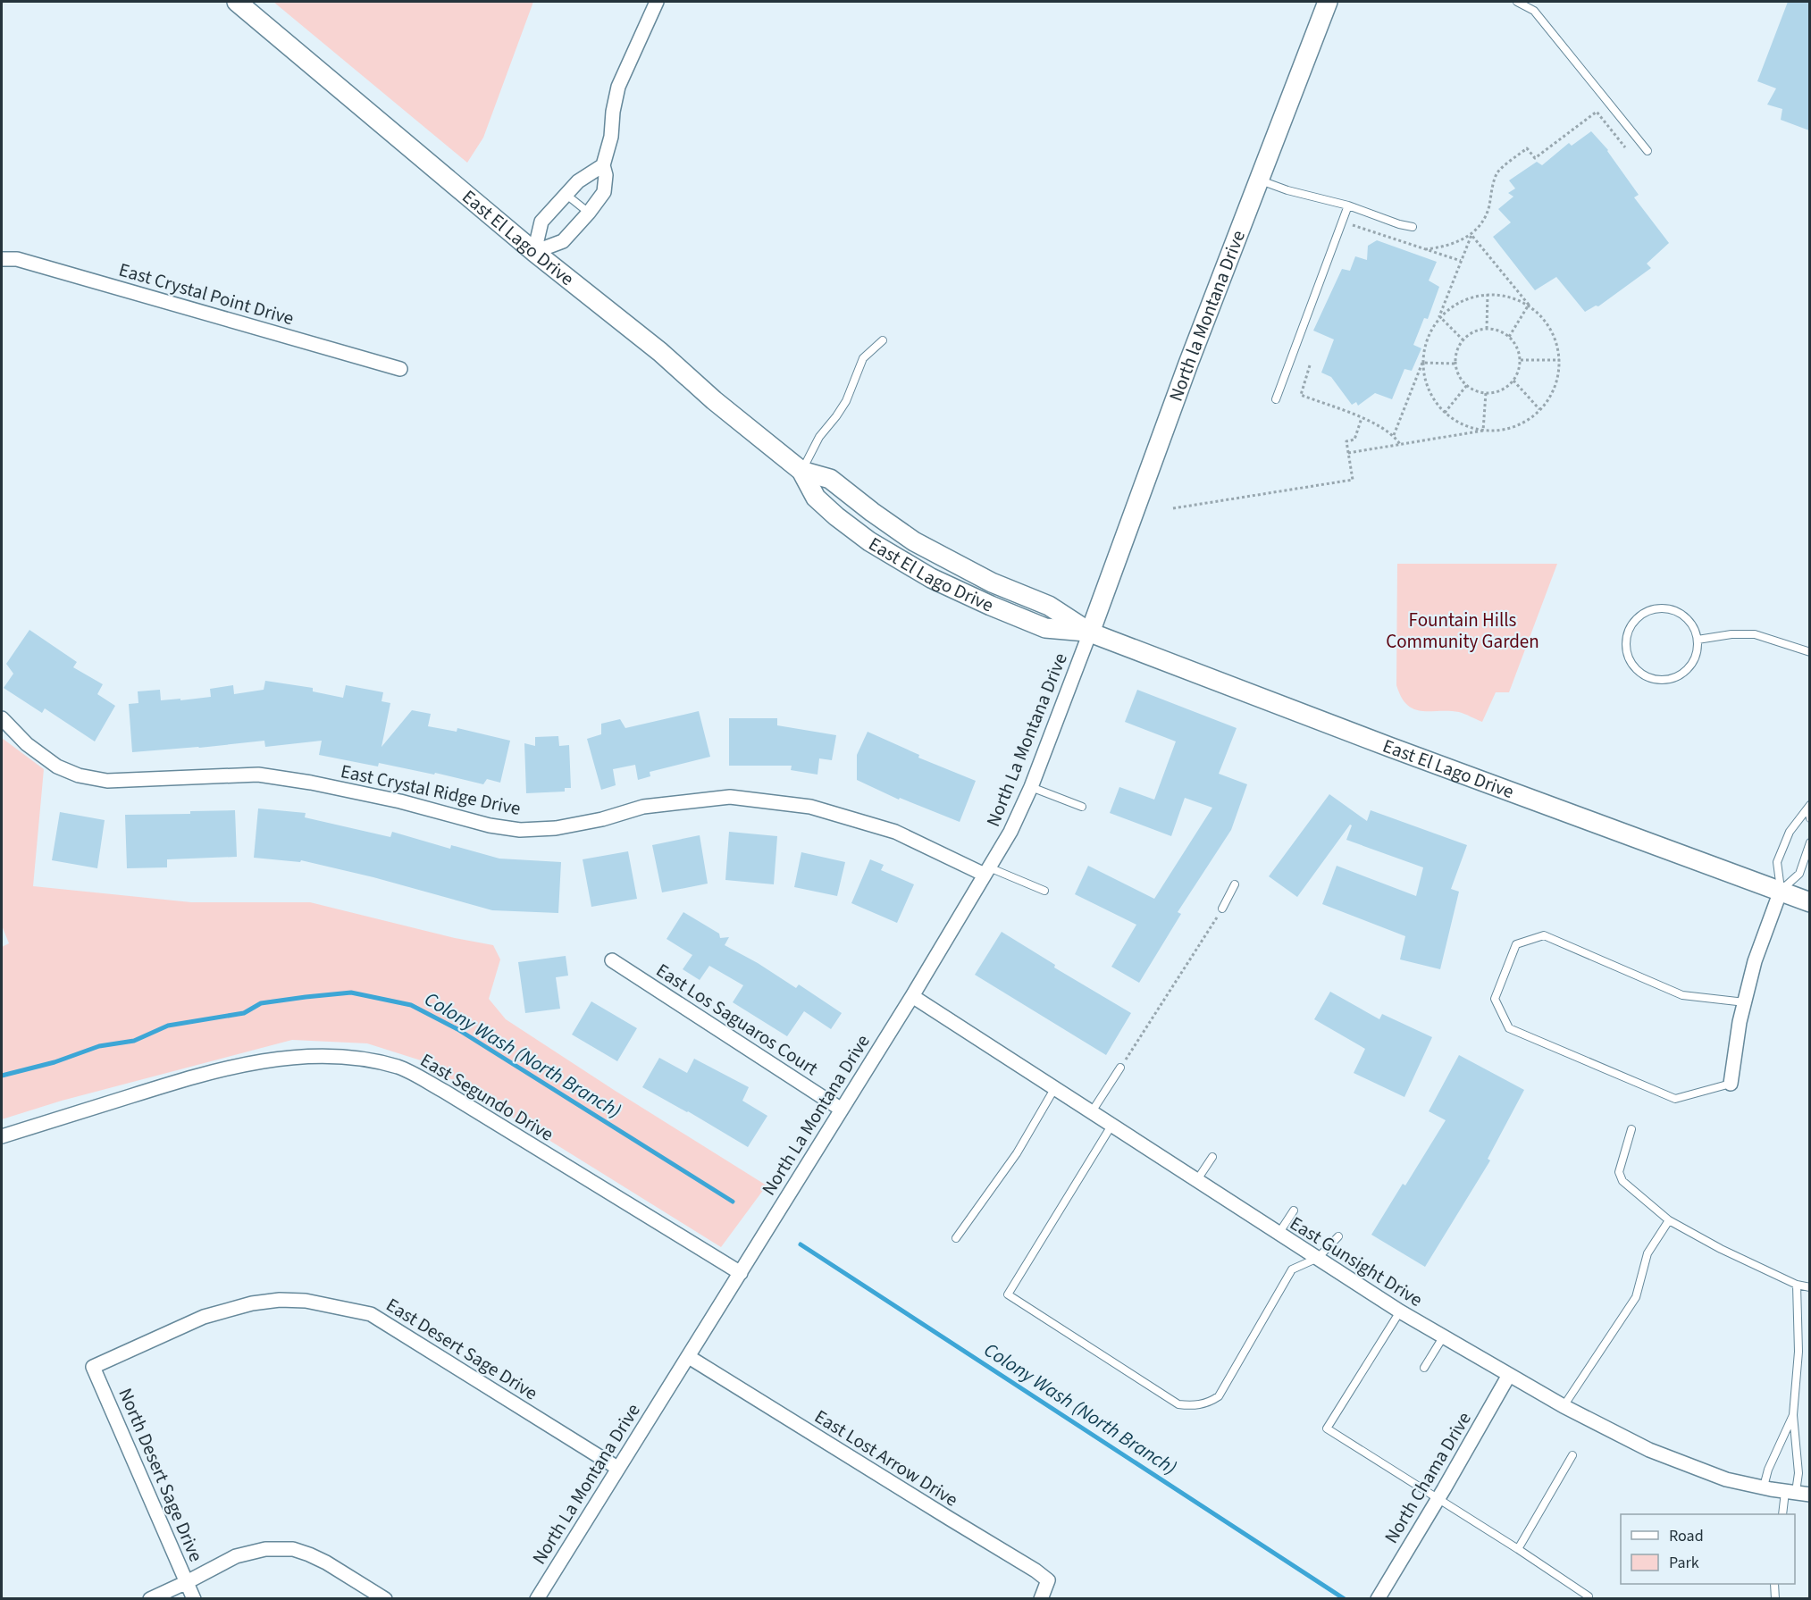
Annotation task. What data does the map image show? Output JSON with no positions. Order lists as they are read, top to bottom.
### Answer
{
  "streets": {
    "street": [
      "East El Lago Drive",
      "East Crystal Point Drive",
      "North la Montana Drive",
      "North La Montana Drive",
      "East Crystal Ridge Drive",
      "East Los Saguaros Court",
      "East Segundo Drive",
      "East Gunsight Drive",
      "East Desert Sage Drive",
      "East Lost Arrow Drive",
      "North Desert Sage Drive",
      "North Chama Drive"
    ]
  },
  "crossings": [
    ["East El Lago Drive", "North la Montana Drive"],
    ["East El Lago Drive", "North La Montana Drive"],
    ["North la Montana Drive", "North La Montana Drive"],
    ["North La Montana Drive", "East Crystal Ridge Drive"],
    ["North La Montana Drive", "East Los Saguaros Court"],
    ["North La Montana Drive", "East Segundo Drive"],
    ["North La Montana Drive", "East Gunsight Drive"],
    ["North La Montana Drive", "East Desert Sage Drive"],
    ["North La Montana Drive", "East Lost Arrow Drive"],
    ["East Gunsight Drive", "North Chama Drive"],
    ["East Desert Sage Drive", "North Desert Sage Drive"]
  ],
  "water": ["Colony Wash (North Branch)"],
  "parks": ["Fountain Hills Community Garden"],
  "legend": ["Road", "Park"]
}
